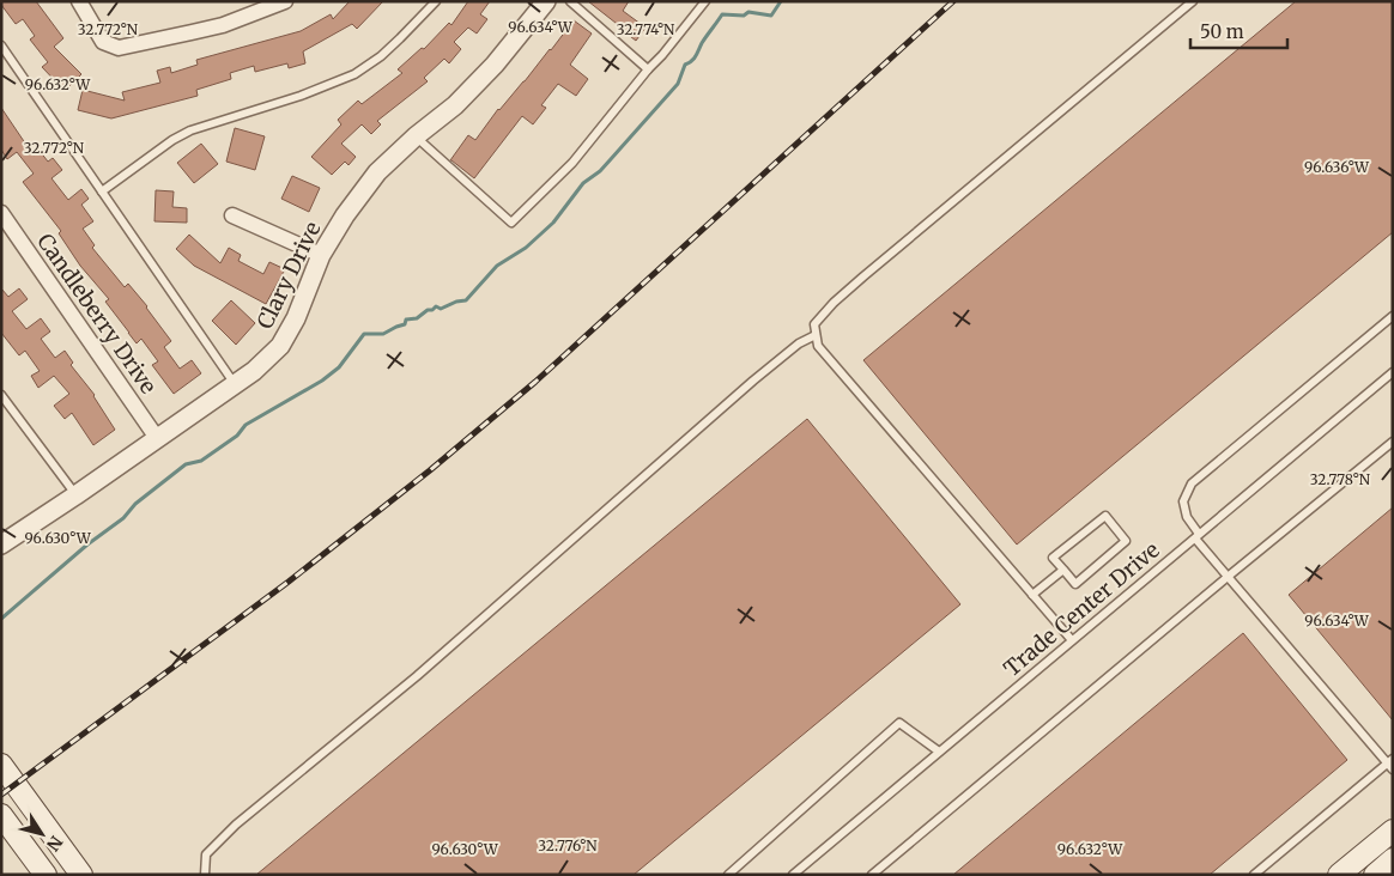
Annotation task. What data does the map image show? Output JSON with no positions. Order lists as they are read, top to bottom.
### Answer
{
  "streets": {
    "street": ["Clary Drive", "Candleberry Drive"],
    "lane": ["Trade Center Drive"]
  },
  "crossings": [
    ["Clary Drive", "Candleberry Drive"]
  ],
  "scale_bar": "50 m",
  "north": "bottom right",
  "coordinates": [
    "96.634°W",
    "32.774°N",
    "32.772°N",
    "96.632°W",
    "96.636°W",
    "32.778°N",
    "96.630°W",
    "32.776°N"
  ]
}
